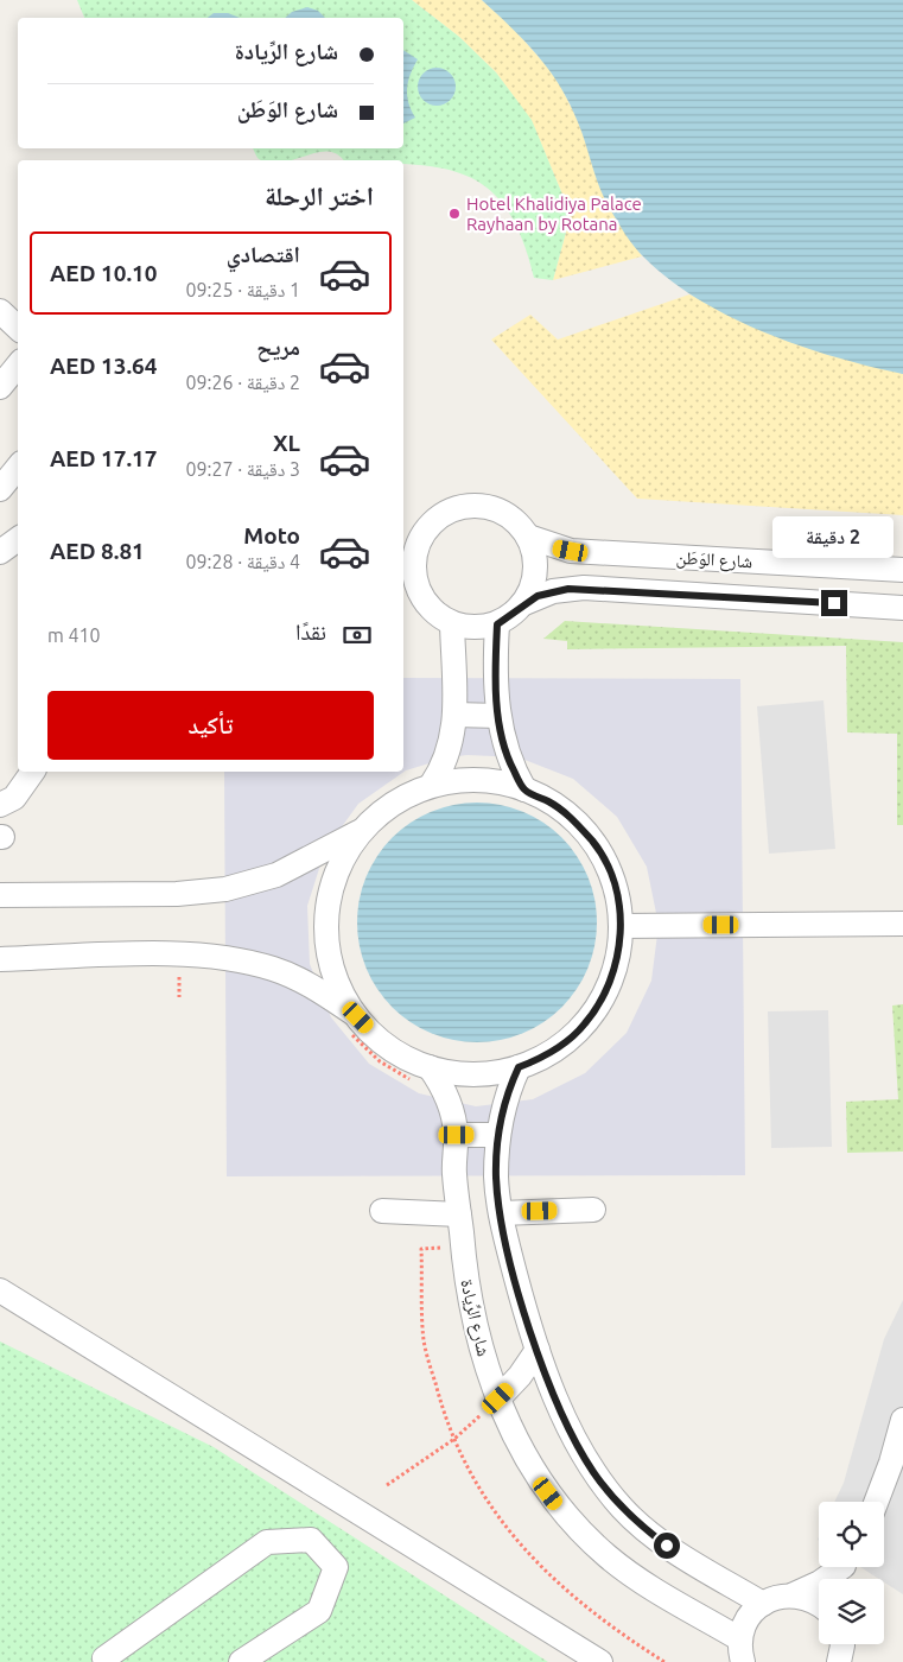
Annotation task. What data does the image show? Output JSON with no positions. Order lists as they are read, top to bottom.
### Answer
{
  "streets": {
    "street": ["شارع الوَطَن", "شارع الرِّيادة"]
  },
  "places": ["Hotel Khalidiya Palace Rayhaan by Rotana"],
  "page": {
    "banner": ["شارع الرِّيادة", "شارع الوَطَن"],
    "heading": "اختر الرحلة",
    "list": [
      {
        "name": "اقتصادي",
        "note": "1 دقيقة · 09:25",
        "value": "AED 10.10"
      },
      {
        "name": "مريح",
        "note": "2 دقيقة · 09:26",
        "value": "AED 13.64"
      },
      {
        "name": "XL",
        "note": "3 دقيقة · 09:27",
        "value": "AED 17.17"
      },
      {
        "name": "Moto",
        "note": "4 دقيقة · 09:28",
        "value": "AED 8.81"
      }
    ],
    "bubble": "2 دقيقة",
    "pay": ["نقدًا", "410 m"],
    "buttons": "تأكيد"
  }
}
